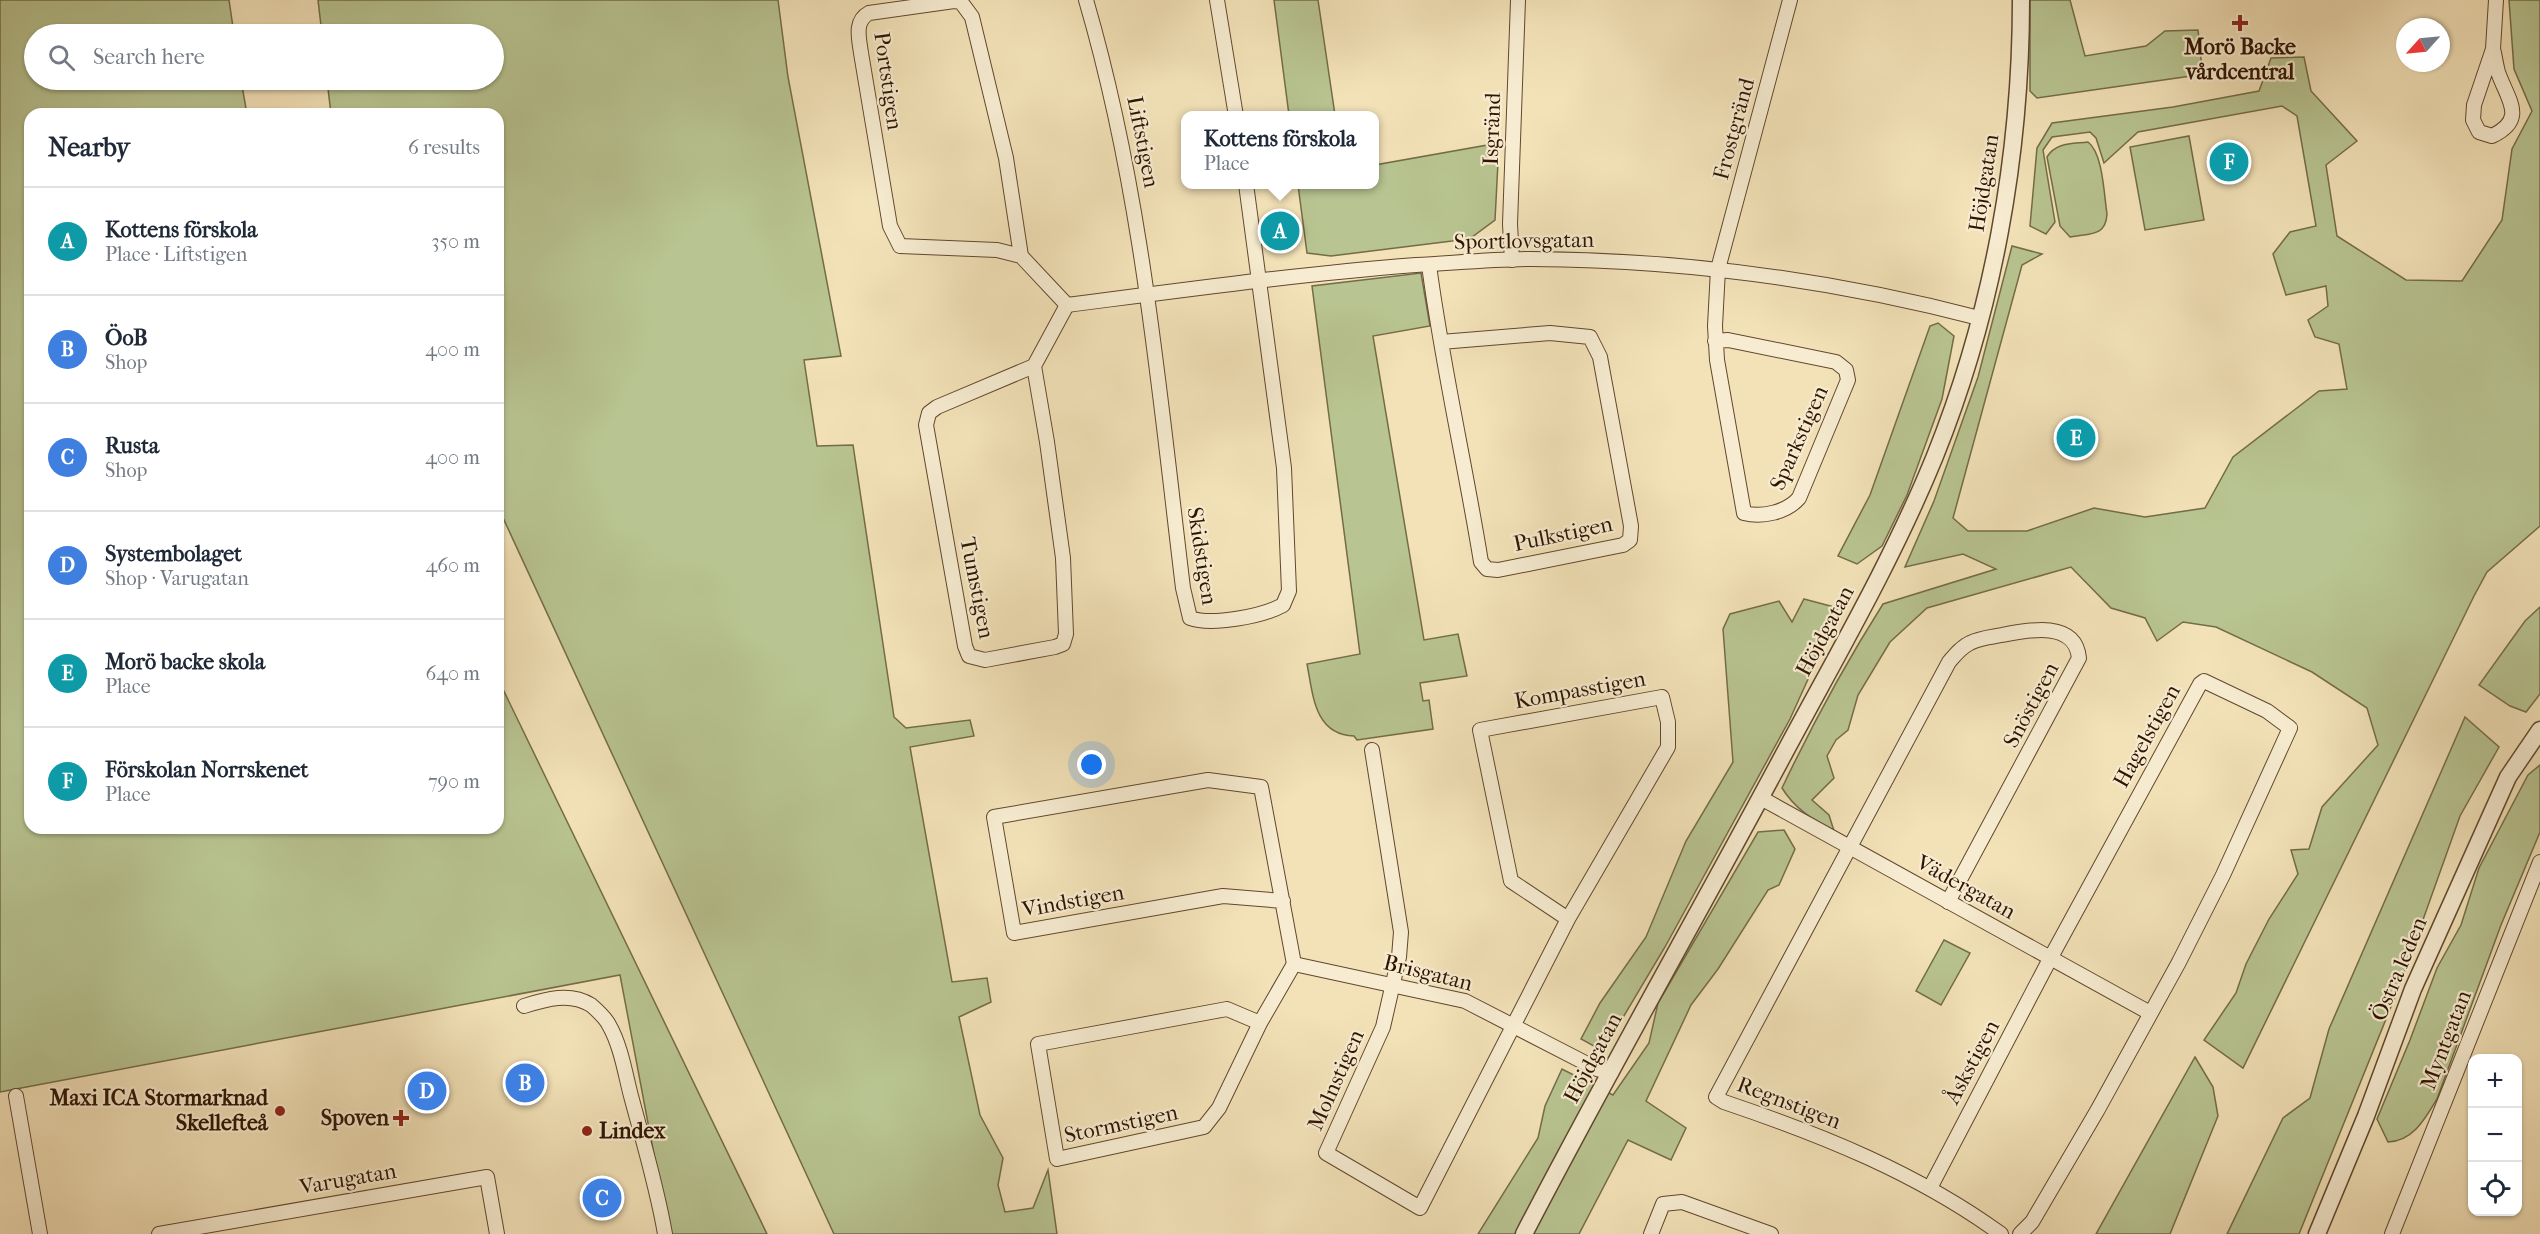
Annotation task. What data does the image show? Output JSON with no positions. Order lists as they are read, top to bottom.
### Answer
{
  "streets": {
    "street": [
      "Portstigen",
      "Isgränd",
      "Frostgränd",
      "Liftstigen",
      "Höjdgatan",
      "Sportlovsgatan",
      "Sparkstigen",
      "Pulkstigen",
      "Skidstigen",
      "Tumstigen",
      "Kompasstigen",
      "Snöstigen",
      "Hagelstigen",
      "Vädergatan",
      "Vindstigen",
      "Östra leden",
      "Brisgatan",
      "Myntgatan",
      "Åskstigen",
      "Molnstigen",
      "Regnstigen",
      "Stormstigen",
      "Varugatan"
    ]
  },
  "crossings": [
    ["Isgränd", "Sportlovsgatan"],
    ["Frostgränd", "Sportlovsgatan"],
    ["Frostgränd", "Sparkstigen"],
    ["Liftstigen", "Sportlovsgatan"],
    ["Liftstigen", "Skidstigen"],
    ["Höjdgatan", "Sportlovsgatan"],
    ["Höjdgatan", "Vädergatan"],
    ["Höjdgatan", "Brisgatan"],
    ["Sportlovsgatan", "Sparkstigen"],
    ["Sportlovsgatan", "Pulkstigen"],
    ["Sportlovsgatan", "Skidstigen"],
    ["Kompasstigen", "Brisgatan"],
    ["Kompasstigen", "Molnstigen"],
    ["Snöstigen", "Vädergatan"],
    ["Snöstigen", "Regnstigen"],
    ["Hagelstigen", "Vädergatan"],
    ["Hagelstigen", "Åskstigen"],
    ["Vädergatan", "Åskstigen"],
    ["Vädergatan", "Regnstigen"],
    ["Vindstigen", "Brisgatan"],
    ["Vindstigen", "Stormstigen"],
    ["Brisgatan", "Molnstigen"],
    ["Brisgatan", "Stormstigen"],
    ["Åskstigen", "Regnstigen"]
  ],
  "places": {
    "health": ["Morö Backe vårdcentral", "Spoven"],
    "other": ["Maxi ICA Stormarknad Skellefteå", "Lindex"]
  },
  "north": "bottom left",
  "page": {
    "search": "Search here",
    "heading": ["Nearby", "6 results"],
    "popup": ["Kottens förskola", "Place"],
    "pins": [
      "F",
      "A",
      "E",
      "B",
      "D",
      "C"
    ],
    "list": [
      {
        "mark": "A",
        "name": "Kottens förskola",
        "note": "Place · Liftstigen",
        "value": "350 m"
      },
      {
        "mark": "B",
        "name": "ÖoB",
        "note": "Shop",
        "value": "400 m"
      },
      {
        "mark": "C",
        "name": "Rusta",
        "note": "Shop",
        "value": "400 m"
      },
      {
        "mark": "D",
        "name": "Systembolaget",
        "note": "Shop · Varugatan",
        "value": "460 m"
      },
      {
        "mark": "E",
        "name": "Morö backe skola",
        "note": "Place",
        "value": "640 m"
      },
      {
        "mark": "F",
        "name": "Förskolan Norrskenet",
        "note": "Place",
        "value": "790 m"
      }
    ],
    "map_buttons": ["+", "−"]
  }
}
